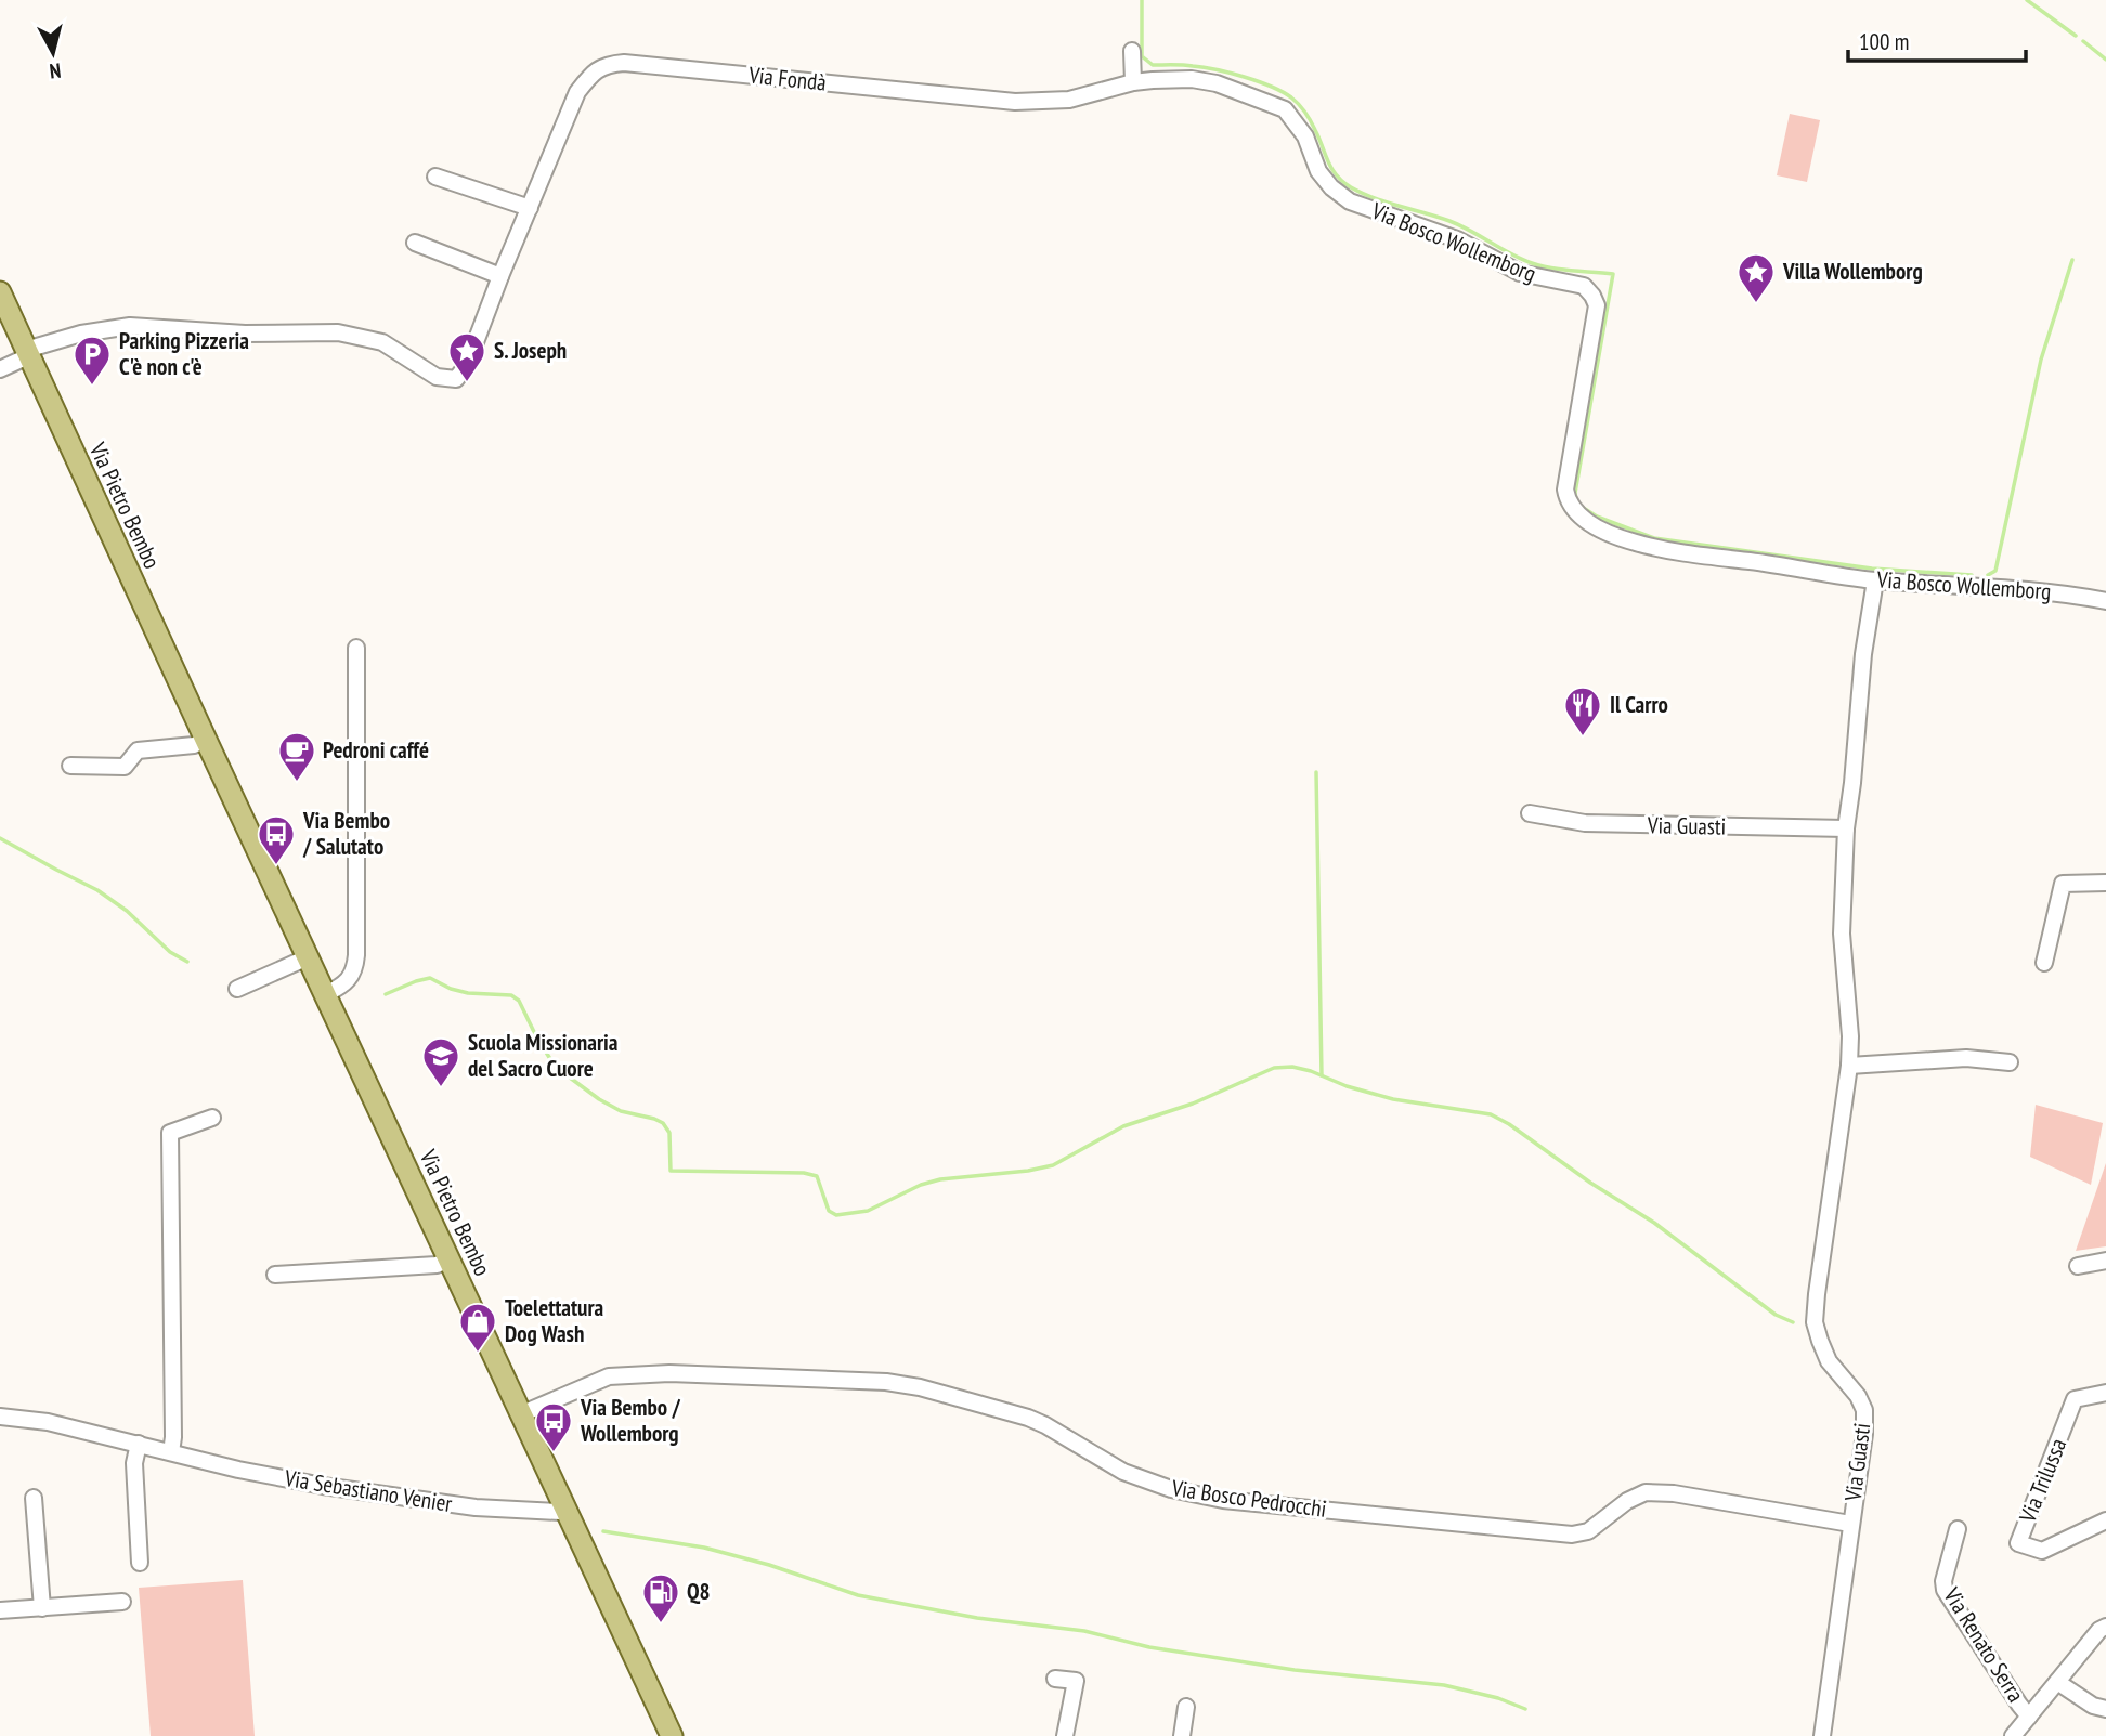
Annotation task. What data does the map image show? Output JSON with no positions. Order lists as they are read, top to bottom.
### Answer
{
  "streets": {
    "main road": ["Via Pietro Bembo"],
    "street": [
      "Via Fondà",
      "Via Bosco Wollemborg",
      "Via Guasti",
      "Via Trilussa",
      "Via Sebastiano Venier",
      "Via Bosco Pedrocchi",
      "Via Renato Serra"
    ]
  },
  "crossings": [
    ["Via Fondà", "Via Bosco Wollemborg"],
    ["Via Fondà", "Via Pietro Bembo"],
    ["Via Bosco Wollemborg", "Via Guasti"],
    ["Via Pietro Bembo", "Via Sebastiano Venier"],
    ["Via Pietro Bembo", "Via Bosco Pedrocchi"],
    ["Via Guasti", "Via Bosco Pedrocchi"]
  ],
  "places": {
    "place": ["Villa Wollemborg", "S. Joseph"],
    "parking": ["Parking Pizzeria C'è non c'è"],
    "restaurant": ["Il Carro"],
    "cafe": ["Pedroni caffé"],
    "bus stop": ["Via Bembo / Salutato", "Via Bembo / Wollemborg"],
    "school or university": ["Scuola Missionaria del Sacro Cuore"],
    "shop": ["Toelettatura Dog Wash"],
    "fuel station": ["Q8"]
  },
  "scale_bar": "100 m",
  "north": "bottom"
}
